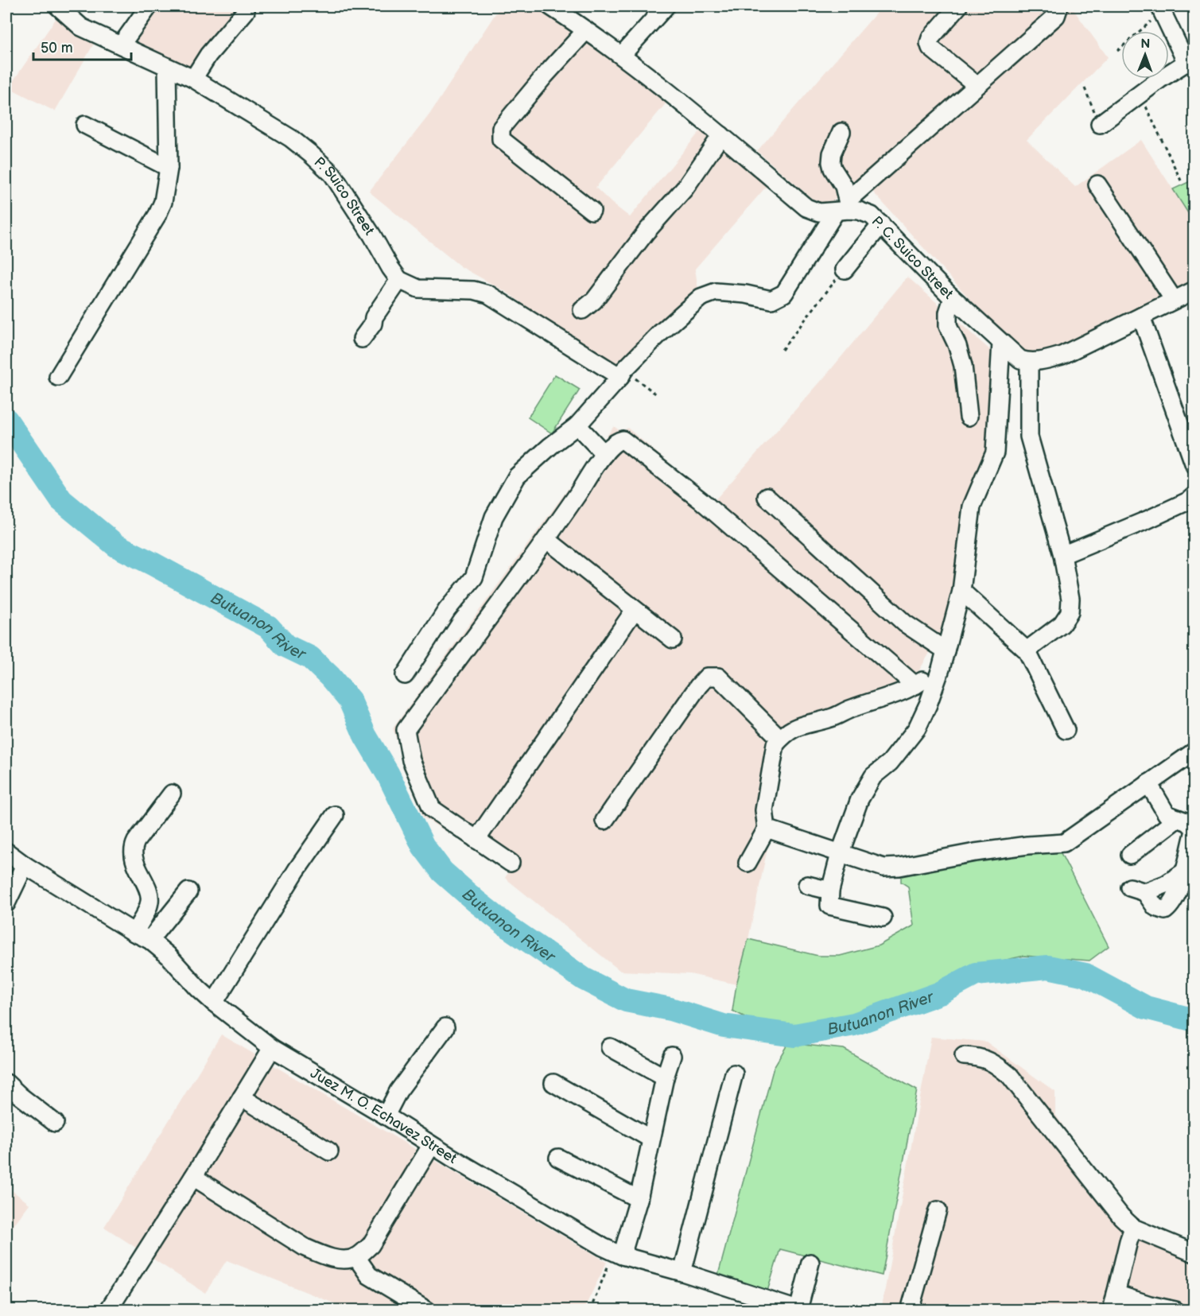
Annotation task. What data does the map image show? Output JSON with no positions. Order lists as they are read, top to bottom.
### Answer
{
  "streets": {
    "street": ["P. Suico Street", "P. C. Suico Street", "Juez M. O. Echavez Street"]
  },
  "water": ["Butuanon River"],
  "scale_bar": "50 m",
  "north": "top"
}
